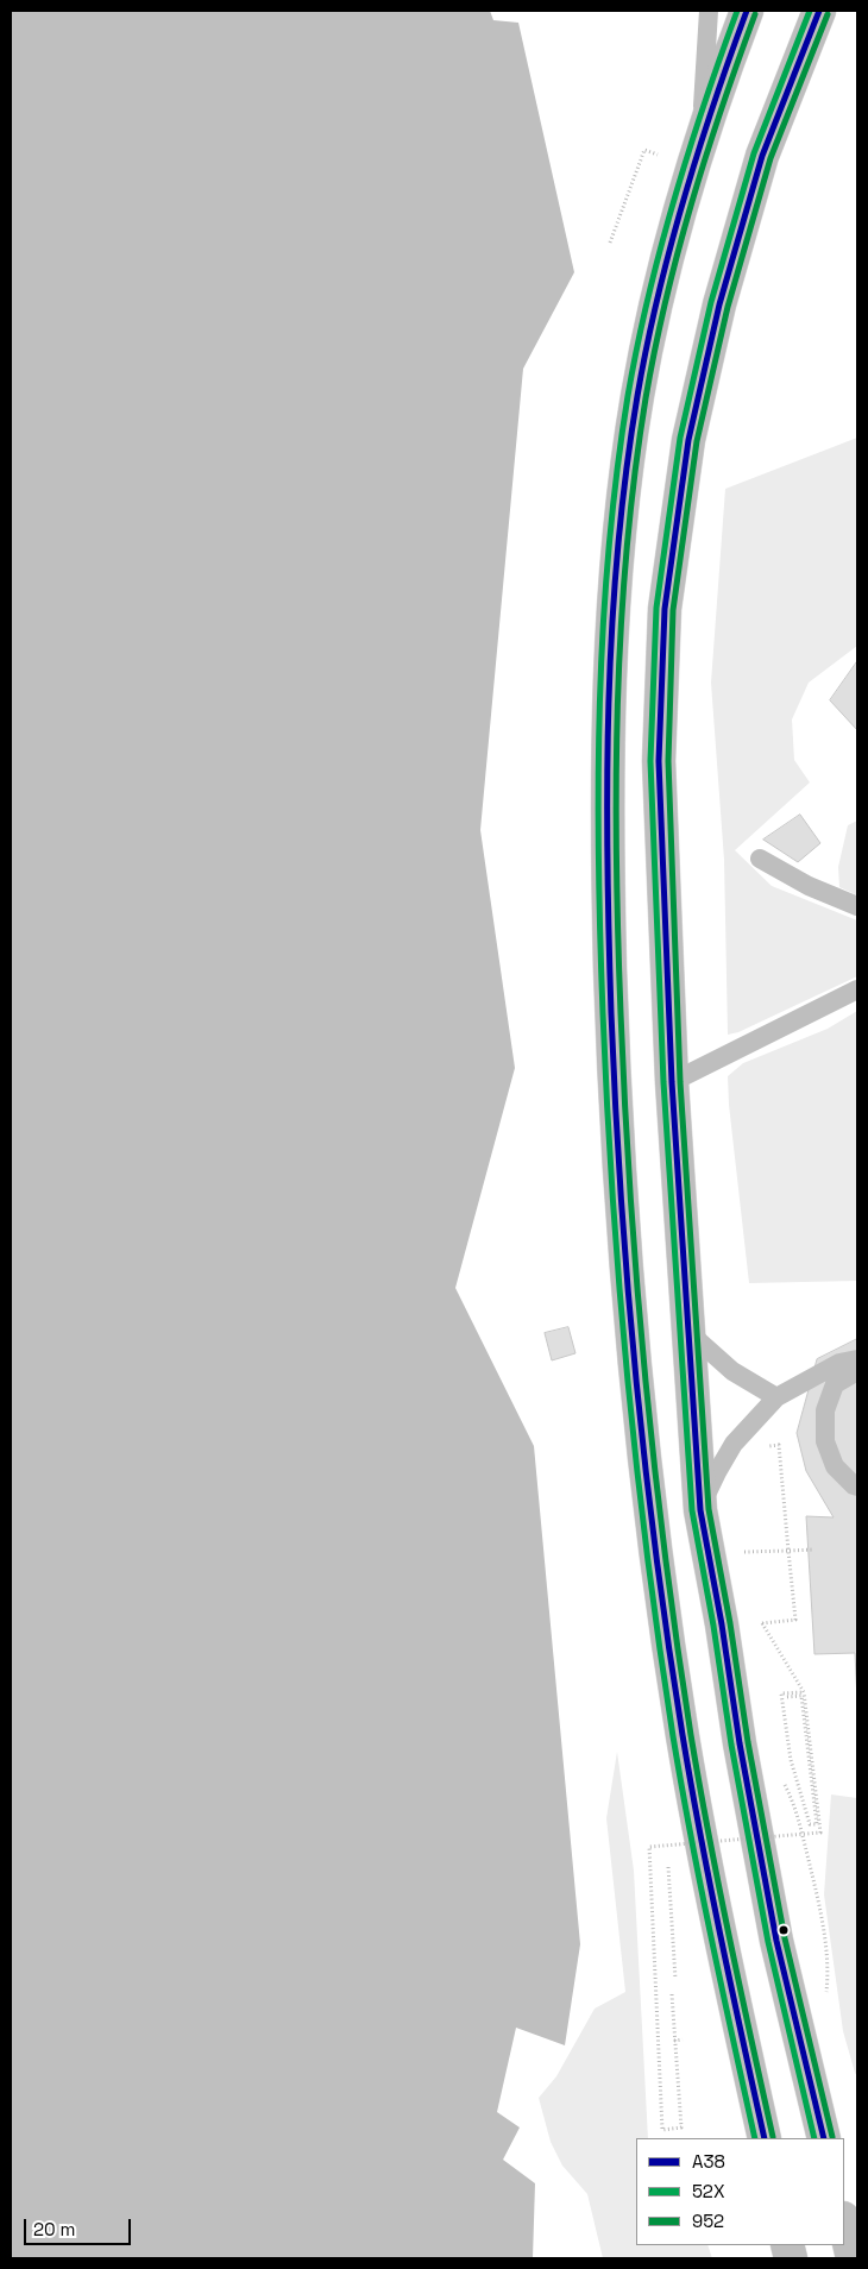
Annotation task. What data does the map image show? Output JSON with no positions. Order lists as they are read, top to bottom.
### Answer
{
  "lines": ["transit line A38", "transit line 52X", "transit line 952"],
  "legend": ["A38", "52X", "952"],
  "scale_bar": "20 m"
}
